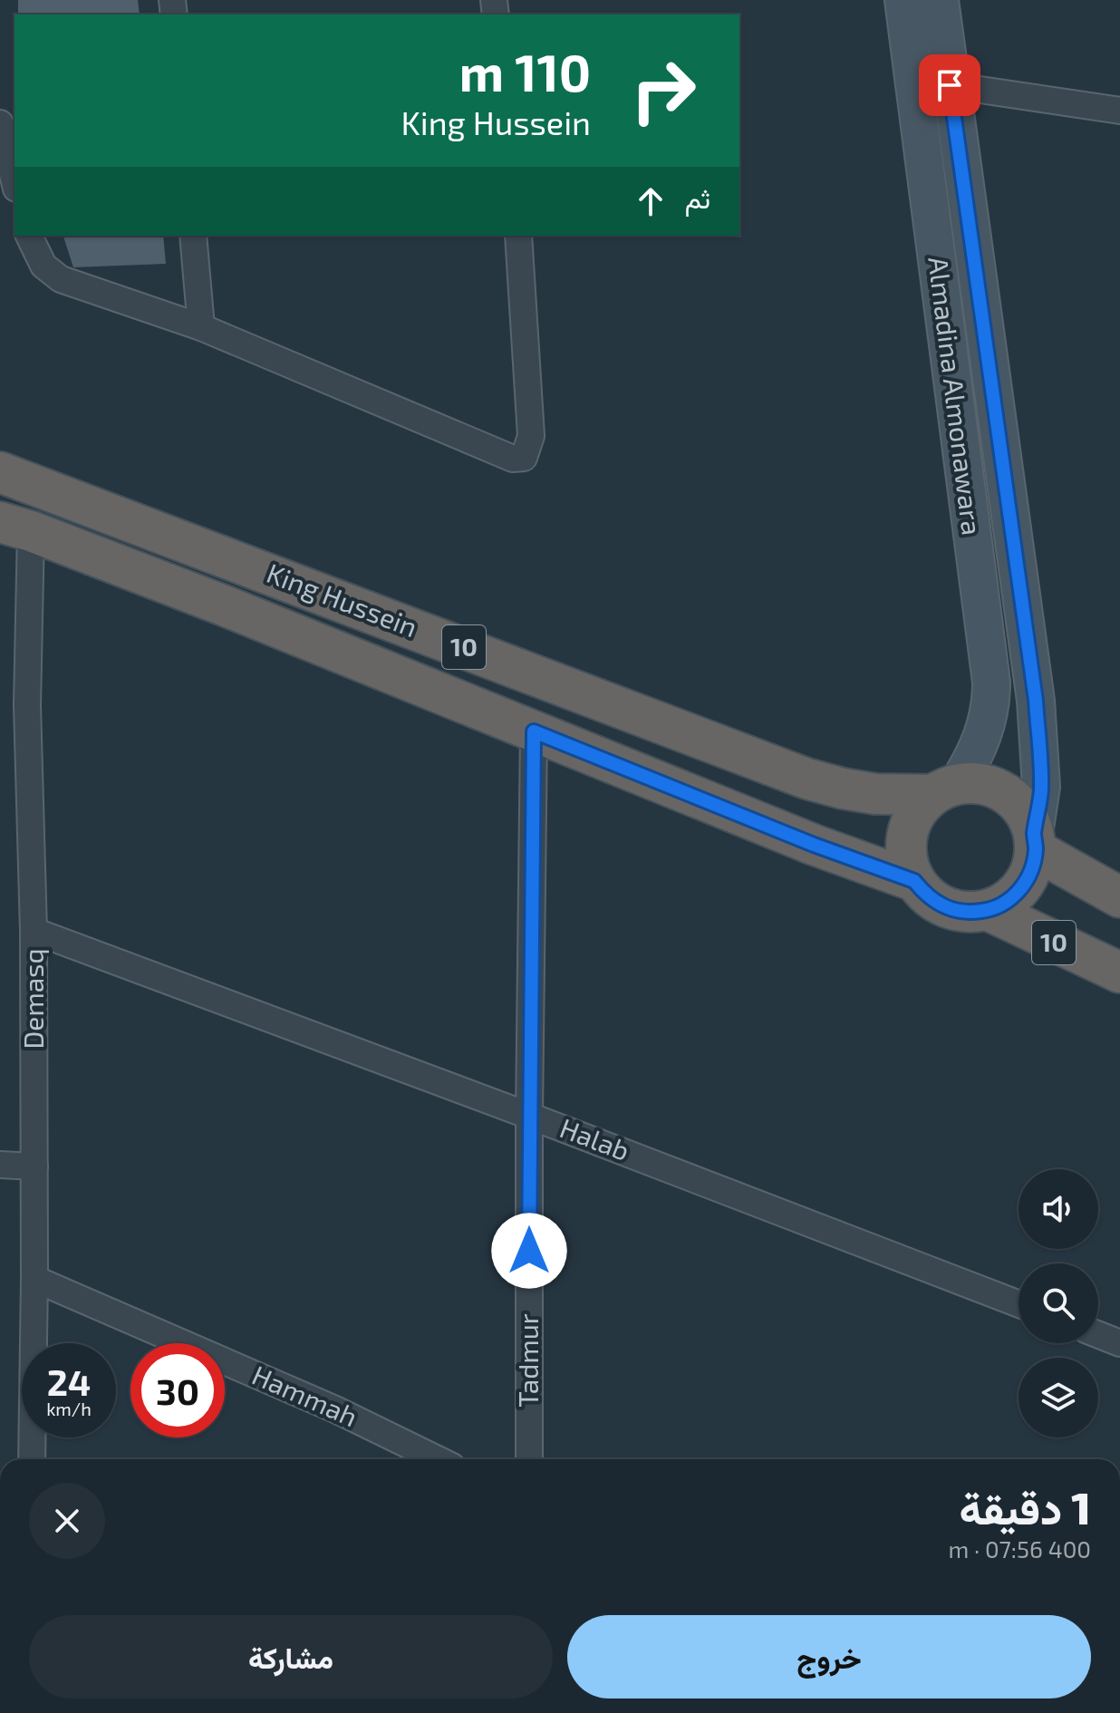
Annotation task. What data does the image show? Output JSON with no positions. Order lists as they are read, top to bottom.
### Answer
{
  "streets": {
    "highway": ["King Hussein", "10"],
    "main road": ["Almadina Almonawara"],
    "street": [
      "Demasq",
      "Halab",
      "Tadmur",
      "Hammah"
    ]
  },
  "crossings": [
    ["Almadina Almonawara", "King Hussein"],
    ["Almadina Almonawara", "10"],
    ["King Hussein", "10"],
    ["King Hussein", "Demasq"],
    ["King Hussein", "Tadmur"],
    ["Demasq", "Halab"],
    ["Demasq", "Hammah"],
    ["Halab", "Tadmur"]
  ],
  "page": {
    "turn": ["110 m", "King Hussein"],
    "then": "ثم",
    "speed": "24 km/h",
    "limit": "30",
    "heading": ["1 دقيقة", "400 m · 07:56"],
    "buttons": ["خروج", "مشاركة"]
  }
}
